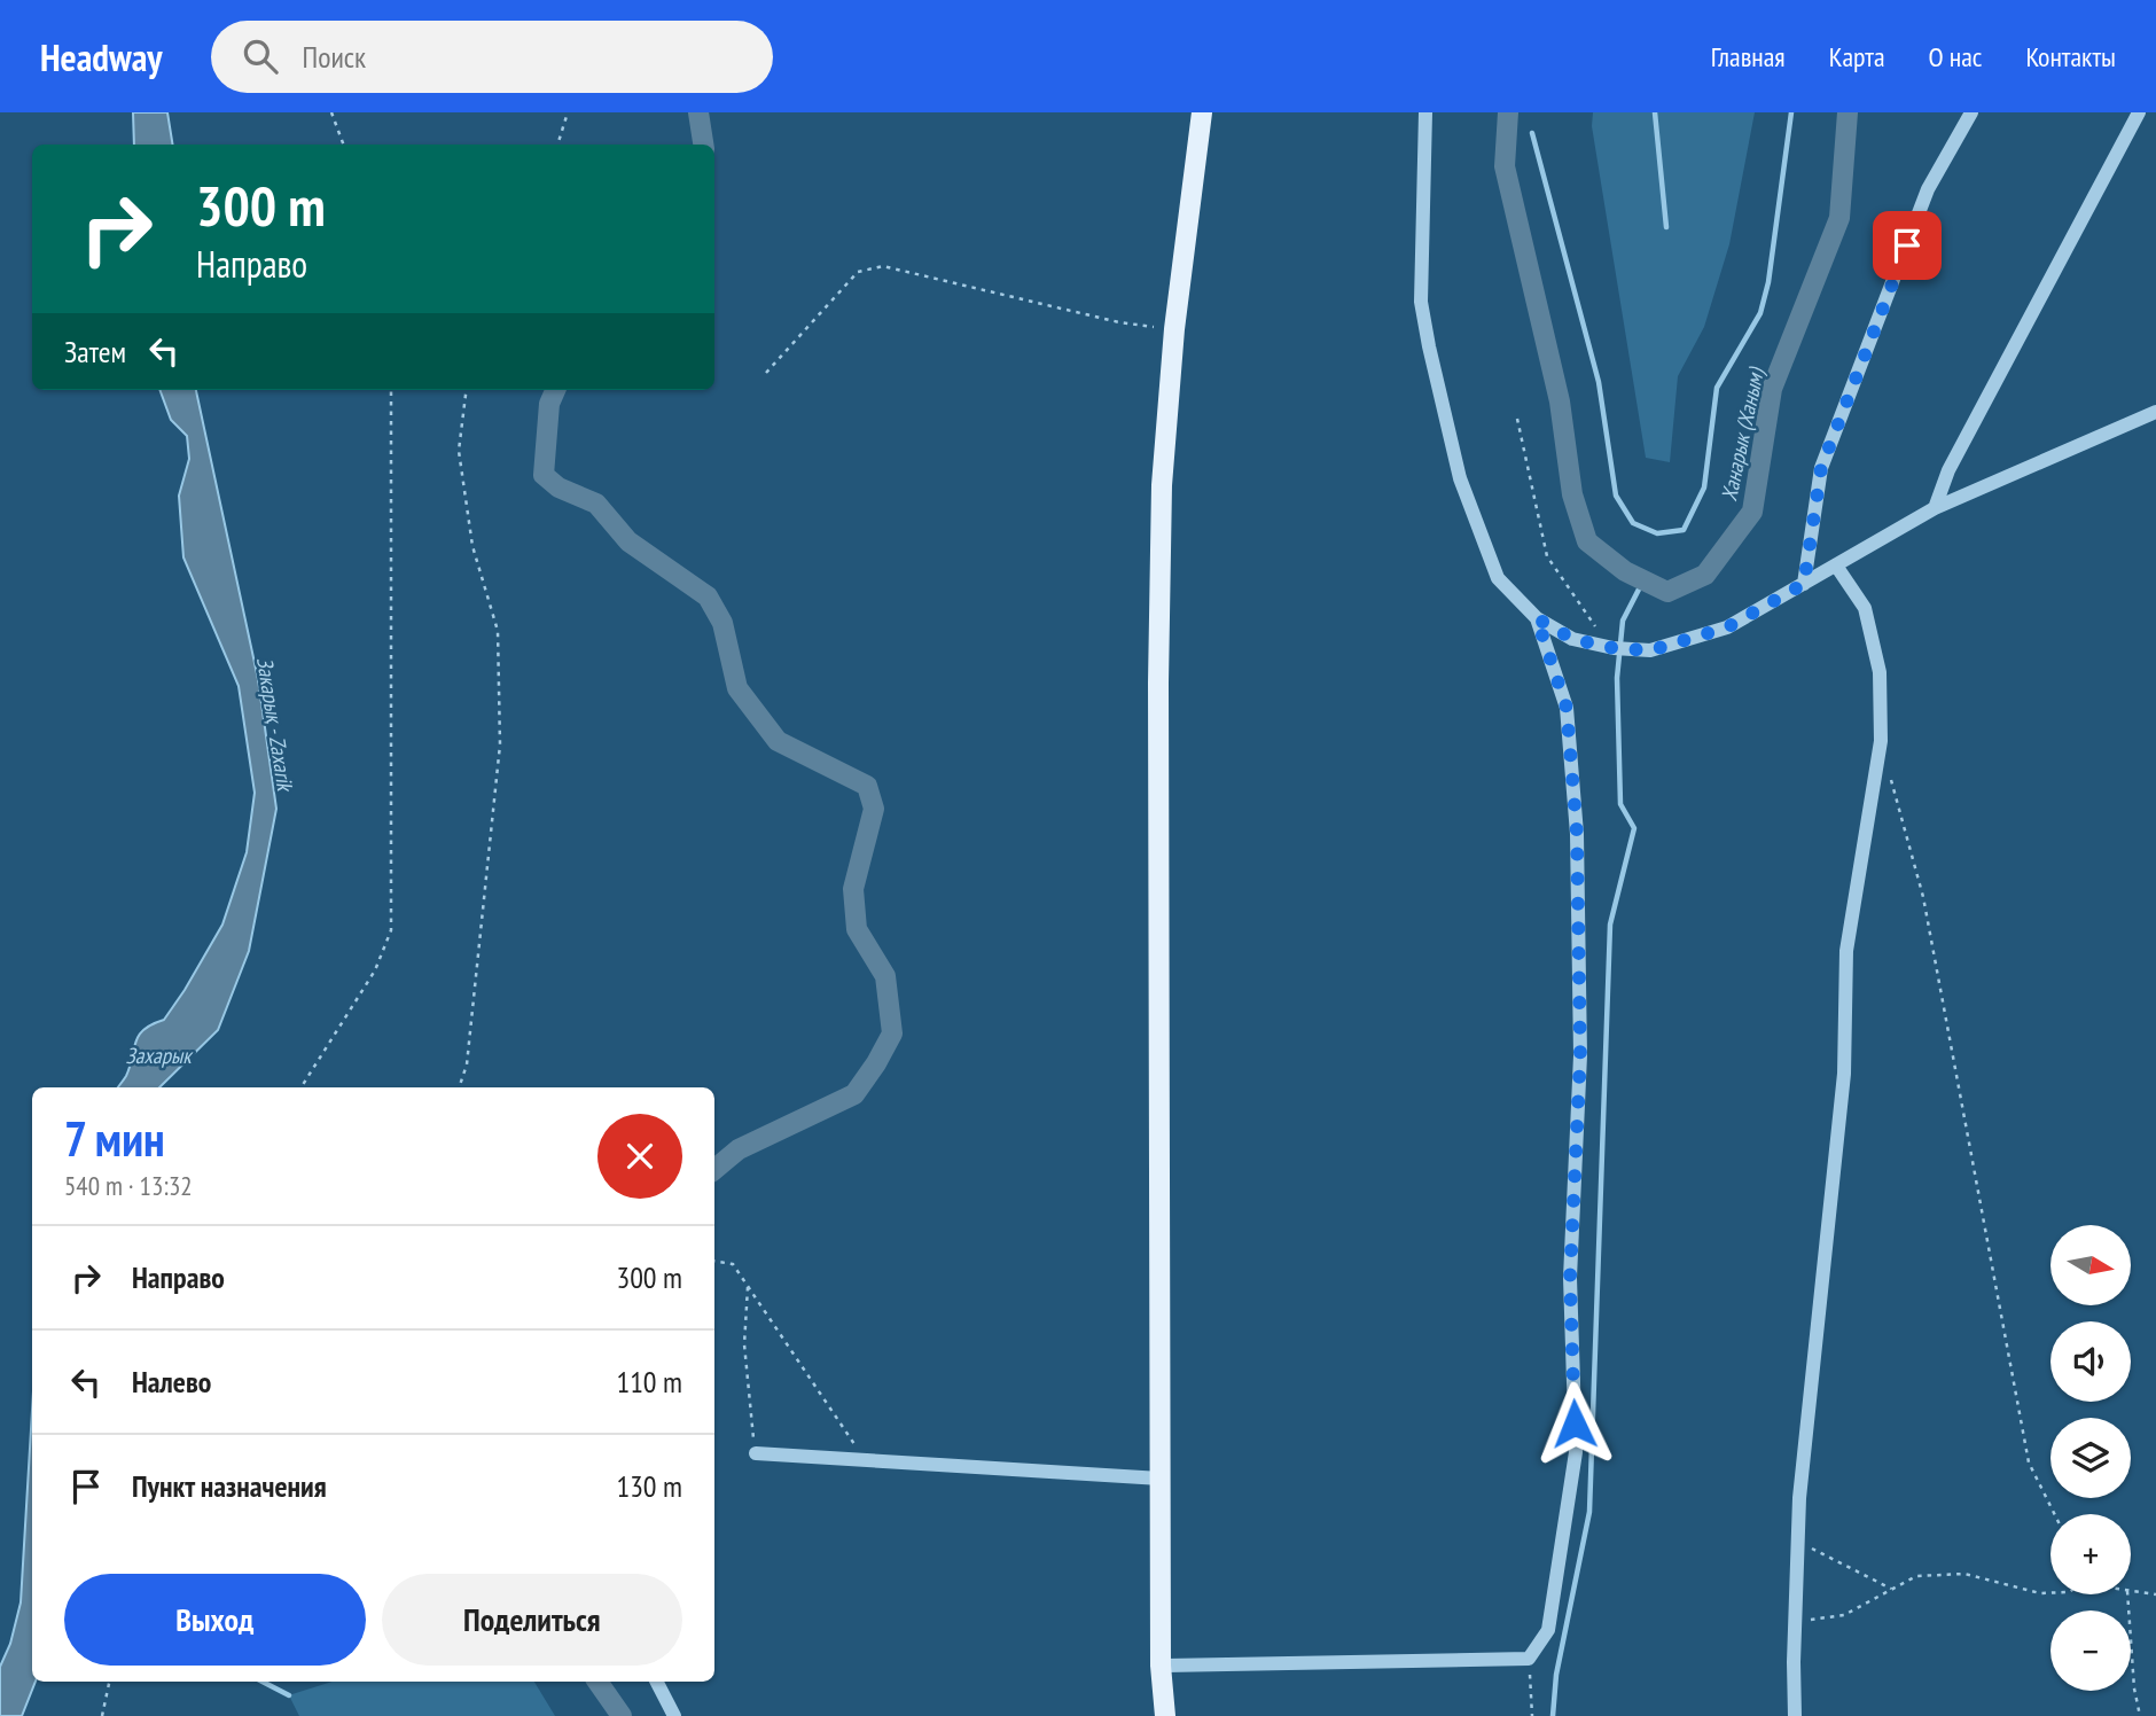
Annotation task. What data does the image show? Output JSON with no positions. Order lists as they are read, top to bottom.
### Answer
{
  "water": ["Ханарык (Ханым)", "Закарық - Zaxarik", "Захарык"],
  "north": "right",
  "page": {
    "header": "Headway",
    "search": "Поиск",
    "nav": [
      "Главная",
      "Карта",
      "О нас",
      "Контакты"
    ],
    "turn": ["300 m", "Направо"],
    "then": "Затем",
    "heading": ["7 мин", "540 m · 13:32"],
    "list": [
      {
        "name": "Направо",
        "value": "300 m"
      },
      {
        "name": "Налево",
        "value": "110 m"
      },
      {
        "name": "Пункт назначения",
        "value": "130 m"
      }
    ],
    "map_buttons": ["+", "−"],
    "buttons": ["Выход", "Поделиться"]
  }
}
